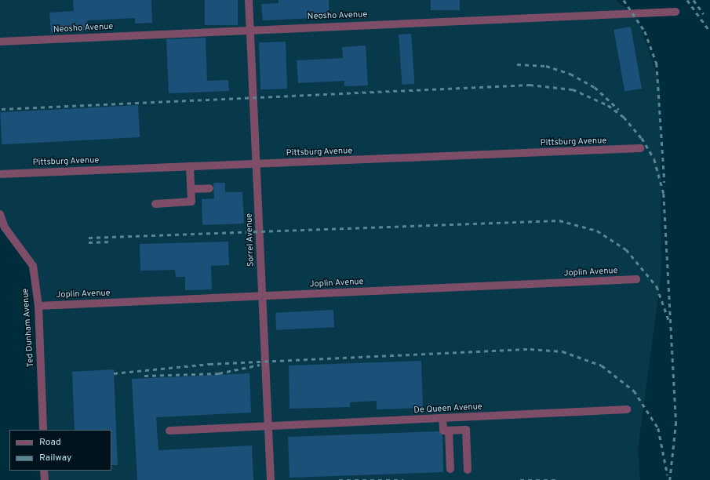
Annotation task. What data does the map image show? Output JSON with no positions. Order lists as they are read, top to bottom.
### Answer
{
  "streets": {
    "street": [
      "Neosho Avenue",
      "Pittsburg Avenue",
      "Sorrel Avenue",
      "Joplin Avenue",
      "Ted Dunham Avenue",
      "De Queen Avenue"
    ]
  },
  "crossings": [
    ["Neosho Avenue", "Sorrel Avenue"],
    ["Pittsburg Avenue", "Sorrel Avenue"],
    ["Sorrel Avenue", "Joplin Avenue"],
    ["Sorrel Avenue", "De Queen Avenue"],
    ["Joplin Avenue", "Ted Dunham Avenue"]
  ],
  "legend": ["Road", "Railway"]
}
